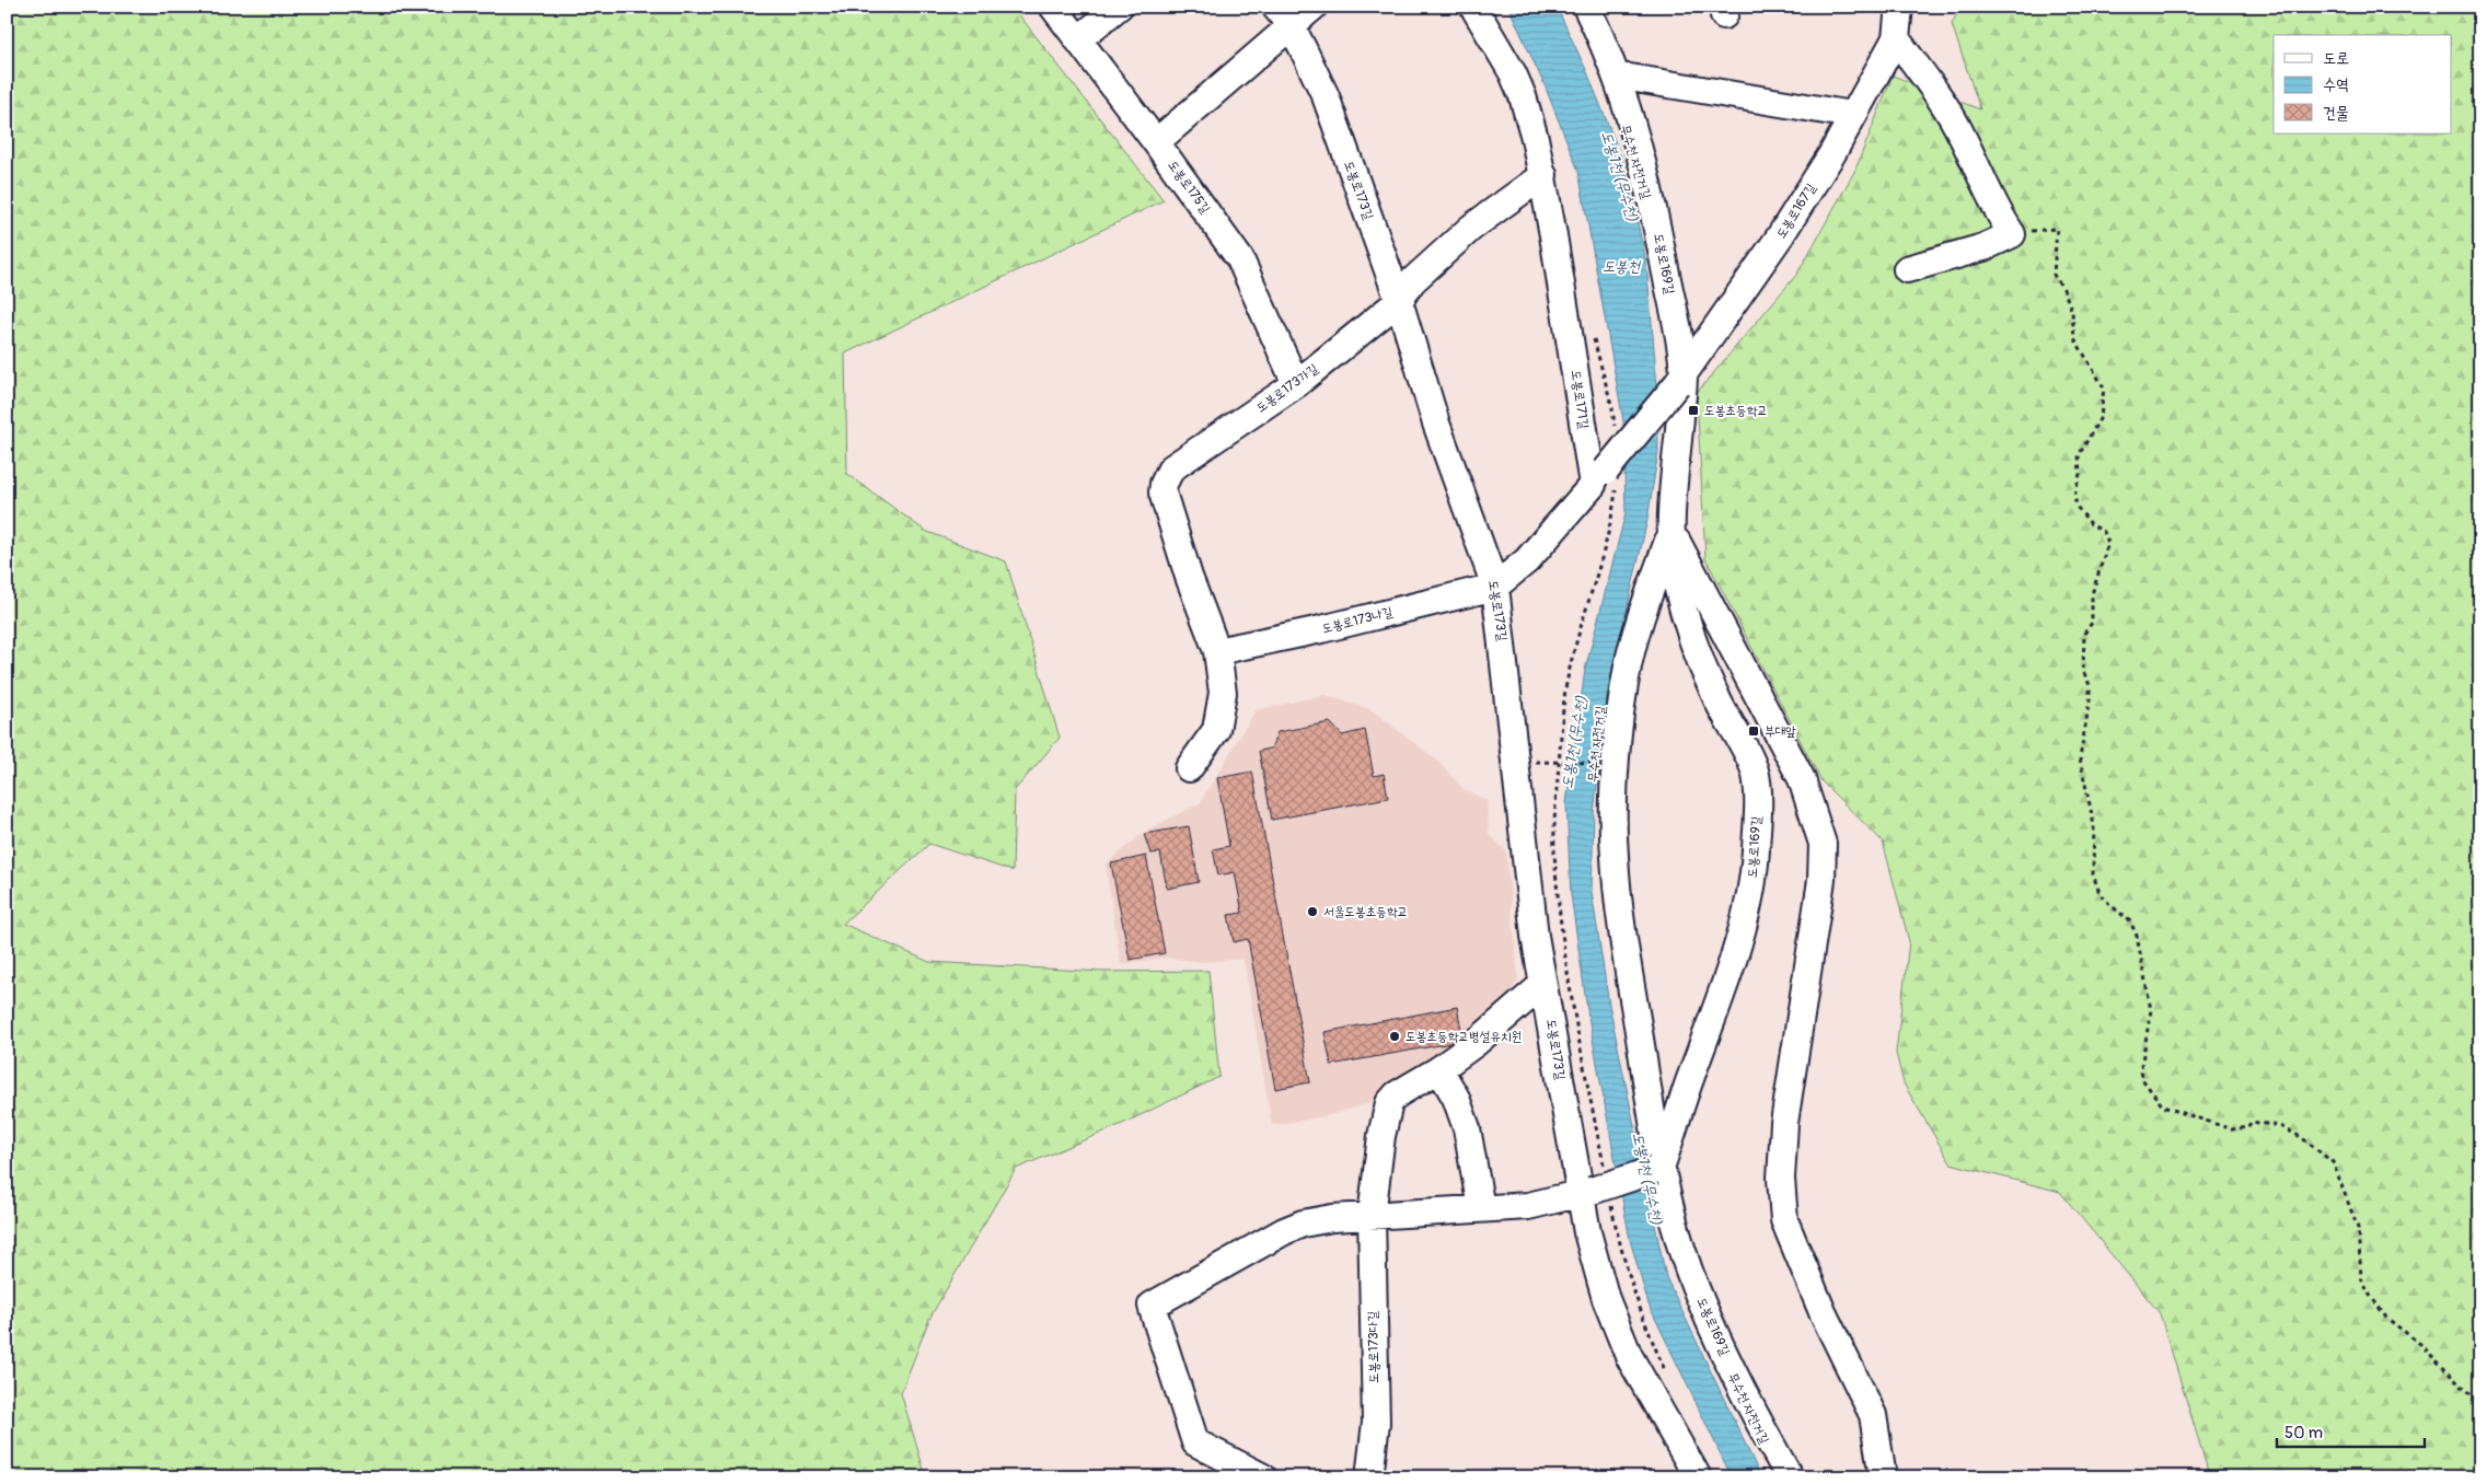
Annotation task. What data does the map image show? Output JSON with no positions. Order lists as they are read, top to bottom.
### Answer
{
  "streets": {
    "street": [
      "도봉로175길",
      "도봉로173길",
      "도봉로167길",
      "도봉로169길",
      "도봉로173가길",
      "도봉로171길",
      "도봉로173나길",
      "도봉로173다길"
    ]
  },
  "crossings": [
    ["도봉로175길", "도봉로173가길"],
    ["도봉로173길", "도봉로173가길"],
    ["도봉로173길", "도봉로173나길"],
    ["도봉로173길", "도봉로173다길"],
    ["도봉로167길", "도봉로169길"],
    ["도봉로167길", "도봉로171길"],
    ["도봉로173가길", "도봉로173나길"]
  ],
  "water": ["도봉1천 (무수천)", "도봉천"],
  "places": {
    "transit": ["도봉초등학교", "부대앞"],
    "other": ["서울도봉초등학교", "도봉초등학교병설유치원"]
  },
  "legend": ["도로", "수역", "건물"],
  "scale_bar": "50 m"
}
